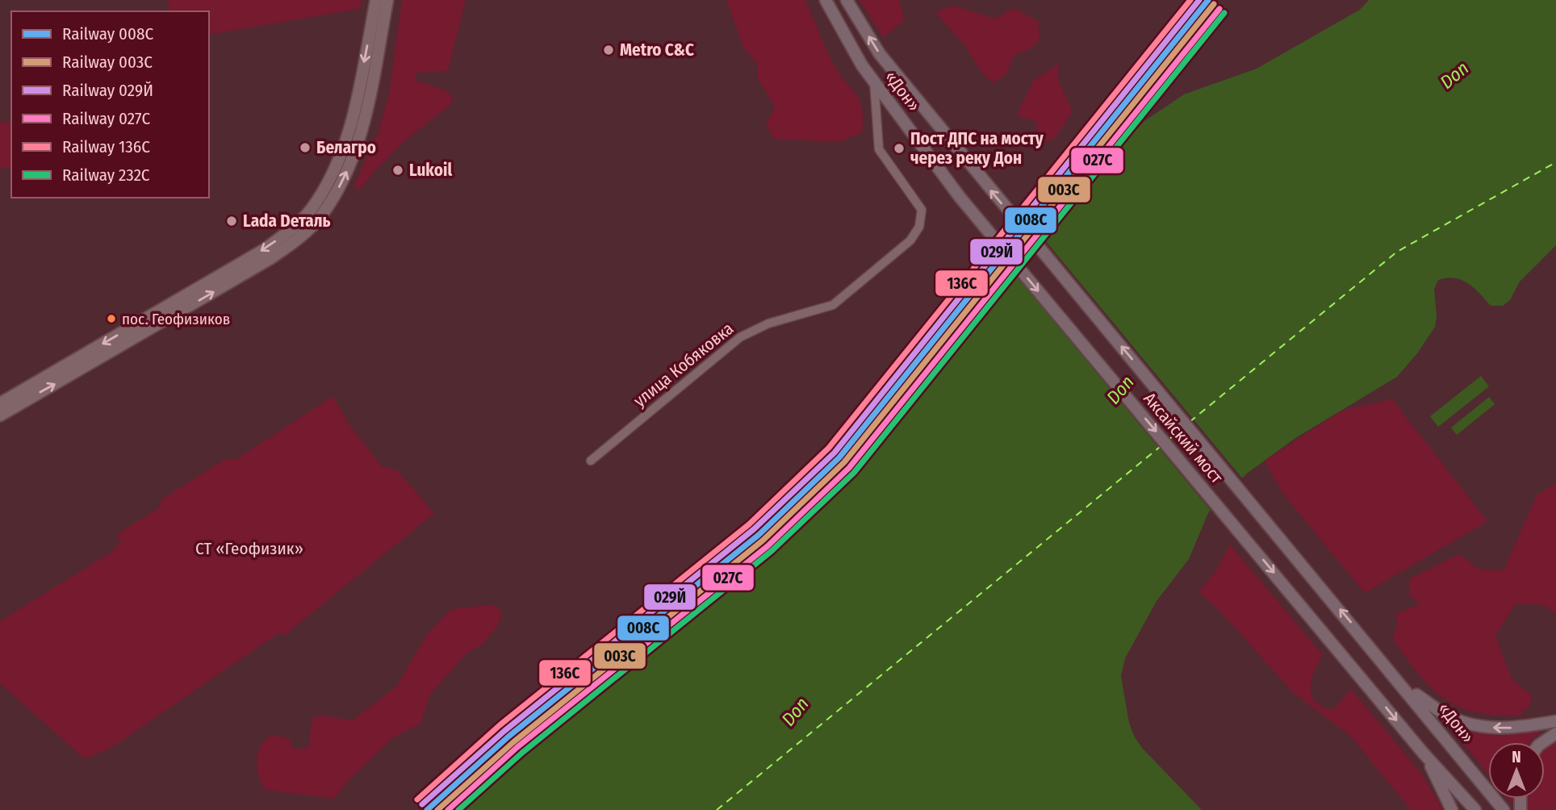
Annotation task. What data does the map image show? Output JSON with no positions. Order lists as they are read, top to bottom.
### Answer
{
  "streets": {
    "main road": ["«Дон»", "Аксайский мост"],
    "street": ["улица Кобяковка"]
  },
  "crossings": [
    ["«Дон»", "улица Кобяковка"],
    ["«Дон»", "Аксайский мост"]
  ],
  "water": ["Don"],
  "parks": ["СТ «Геофизик»"],
  "places": [
    "Metro C&C",
    "Белагро",
    "Пост ДПС на мосту через реку Дон",
    "Lukoil",
    "Lada Dеталь",
    "пос. Геофизиков"
  ],
  "lines": [
    "rail line 008С",
    "rail line 029Й",
    "rail line 136С",
    "rail line 003С",
    "rail line 027С",
    "rail line 232C"
  ],
  "legend": [
    "Railway 008С",
    "Railway 003С",
    "Railway 029Й",
    "Railway 027С",
    "Railway 136С",
    "Railway 232C"
  ],
  "north": "top"
}
